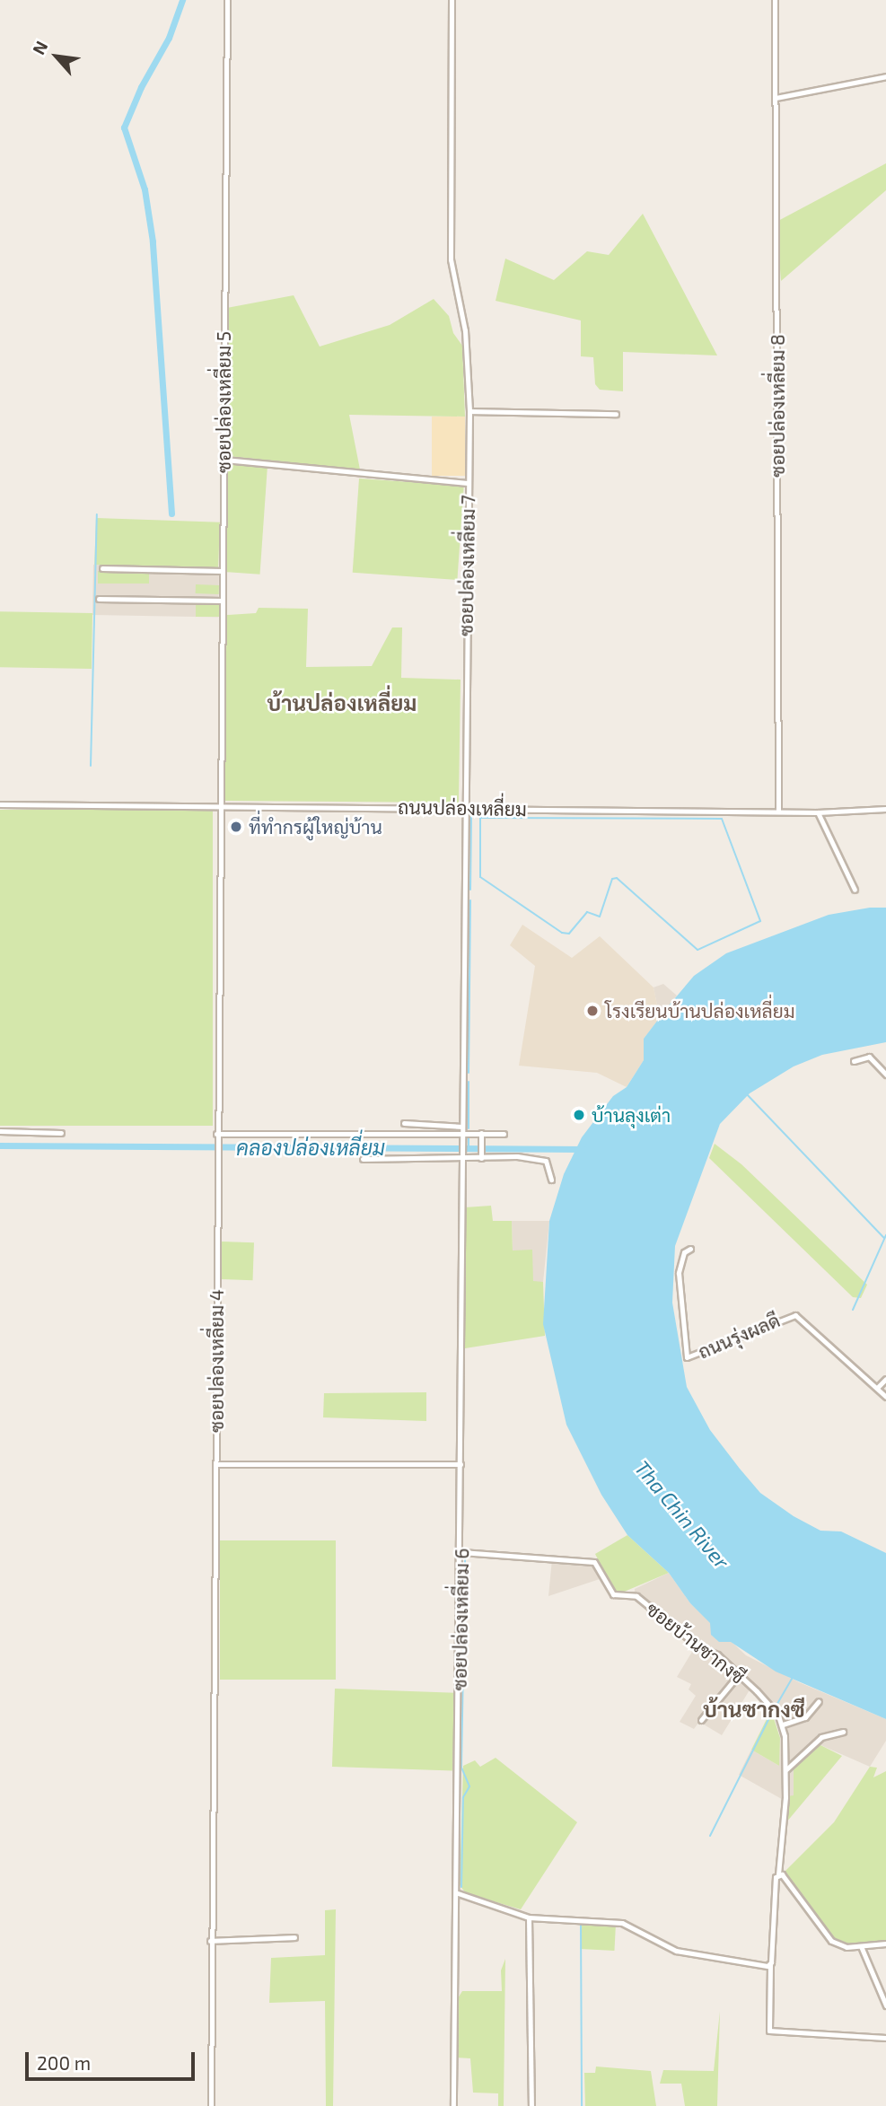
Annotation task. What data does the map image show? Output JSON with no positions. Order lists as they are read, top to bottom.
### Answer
{
  "streets": {
    "street": [
      "ซอยปล่องเหลี่ยม 5",
      "ซอยปล่องเหลี่ยม 8",
      "ซอยปล่องเหลี่ยม 7",
      "ถนนปล่องเหลี่ยม",
      "ถนนรุ่งผลดี",
      "ซอยปล่องเหลี่ยม 4",
      "ซอยปล่องเหลี่ยม 6",
      "ซอยบ้านซากงซี"
    ]
  },
  "crossings": [
    ["ซอยปล่องเหลี่ยม 5", "ถนนปล่องเหลี่ยม"],
    ["ซอยปล่องเหลี่ยม 5", "ซอยปล่องเหลี่ยม 4"],
    ["ซอยปล่องเหลี่ยม 8", "ถนนปล่องเหลี่ยม"],
    ["ซอยปล่องเหลี่ยม 7", "ถนนปล่องเหลี่ยม"],
    ["ซอยปล่องเหลี่ยม 7", "ซอยปล่องเหลี่ยม 6"],
    ["ถนนปล่องเหลี่ยม", "ซอยปล่องเหลี่ยม 4"],
    ["ซอยปล่องเหลี่ยม 6", "ซอยบ้านซากงซี"]
  ],
  "districts": ["บ้านปล่องเหลี่ยม", "บ้านซากงซี"],
  "water": ["คลองปล่องเหลี่ยม", "Tha Chin River"],
  "places": ["ที่ทำกรผู้ใหญ่บ้าน", "โรงเรียนบ้านปล่องเหลี่ยม", "บ้านลุงเต่า"],
  "scale_bar": "200 m",
  "north": "top left"
}
